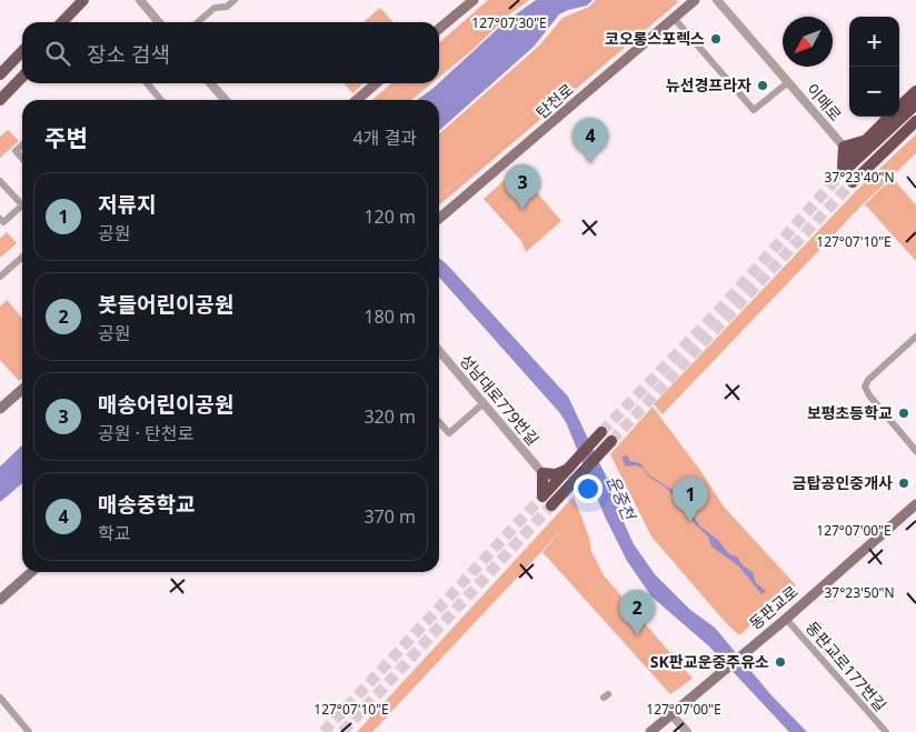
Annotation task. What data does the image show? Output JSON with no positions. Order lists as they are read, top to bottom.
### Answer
{
  "streets": {
    "main road": ["탄천로", "동판교로"],
    "street": ["이매로", "성남대로779번길", "동판교로177번길"]
  },
  "crossings": [
    ["동판교로", "동판교로177번길"]
  ],
  "water": ["운중천"],
  "places": [
    "코오롱스포렉스",
    "뉴선경프라자",
    "보평초등학교",
    "금탑공인중개사",
    "SK판교운중주유소"
  ],
  "north": "bottom left",
  "page": {
    "map_buttons": ["+", "−"],
    "search": "장소 검색",
    "heading": ["주변", "4개 결과"],
    "pins": [
      "4",
      "3",
      "1",
      "2"
    ],
    "list": [
      {
        "mark": "1",
        "name": "저류지",
        "note": "공원",
        "value": "120 m"
      },
      {
        "mark": "2",
        "name": "봇들어린이공원",
        "note": "공원",
        "value": "180 m"
      },
      {
        "mark": "3",
        "name": "매송어린이공원",
        "note": "공원 · 탄천로",
        "value": "320 m"
      },
      {
        "mark": "4",
        "name": "매송중학교",
        "note": "학교",
        "value": "370 m"
      }
    ]
  },
  "coordinates": [
    "127°07'30\"E",
    "37°23'40\"N",
    "127°07'10\"E",
    "127°07'00\"E",
    "37°23'50\"N"
  ]
}
